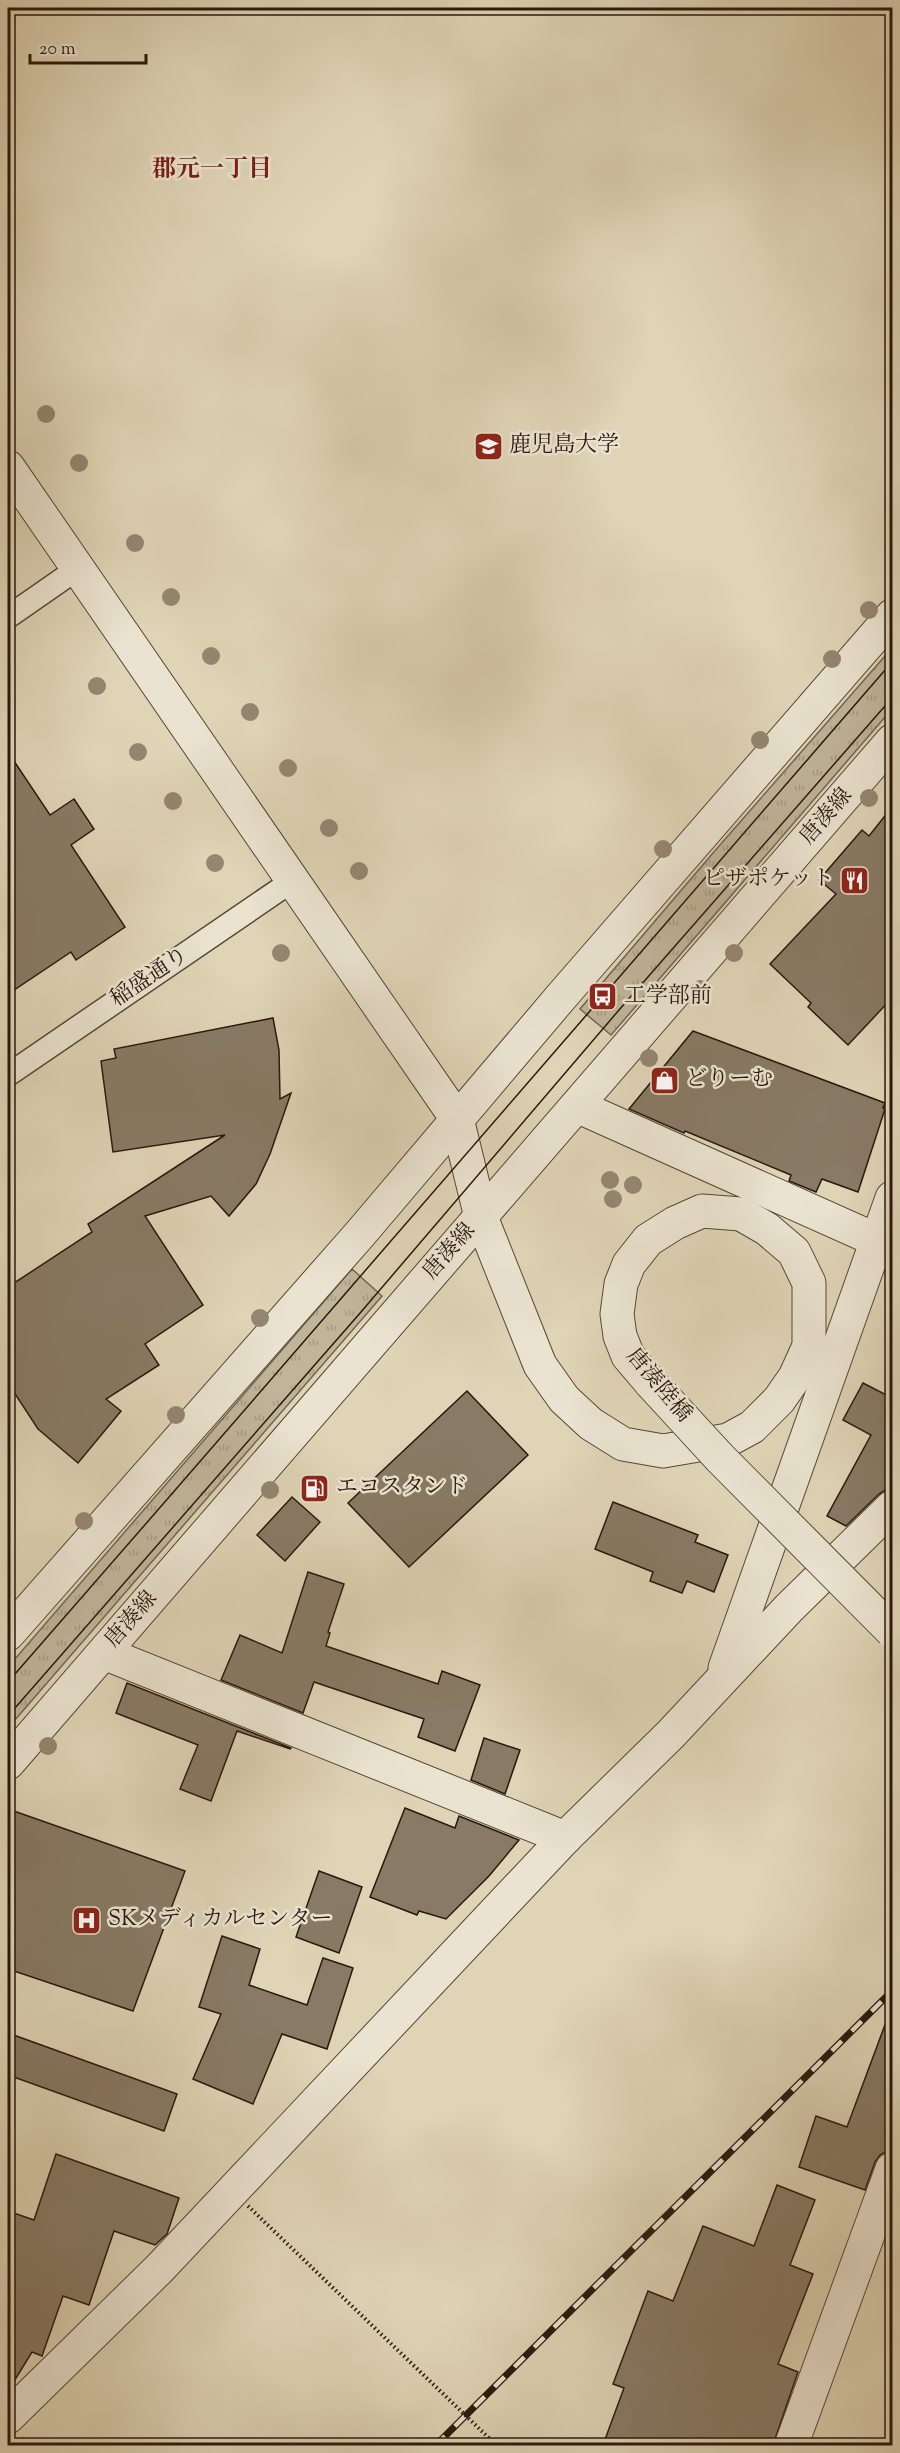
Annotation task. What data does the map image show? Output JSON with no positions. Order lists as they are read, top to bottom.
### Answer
{
  "streets": {
    "street": ["唐湊線", "唐湊陸橋"],
    "lane": ["稲盛通り"]
  },
  "crossings": [
    ["唐湊線", "唐湊陸橋"]
  ],
  "districts": ["郡元一丁目"],
  "places": {
    "school or university": ["鹿児島大学"],
    "restaurant": ["ピザポケット"],
    "bus stop": ["工学部前"],
    "shop": ["どりーむ"],
    "fuel station": ["エコスタンド"],
    "hospital": ["SKメディカルセンター"]
  },
  "scale_bar": "20 m"
}
